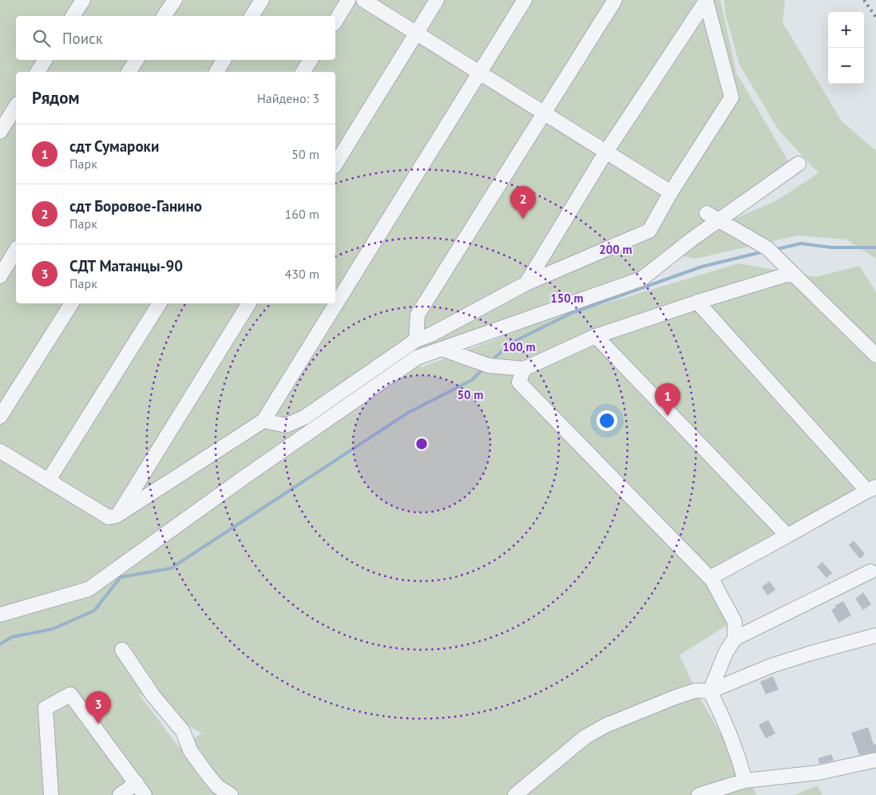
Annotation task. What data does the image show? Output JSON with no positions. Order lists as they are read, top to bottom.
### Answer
{
  "page": {
    "map_buttons": ["+", "−"],
    "search": "Поиск",
    "heading": ["Рядом", "Найдено: 3"],
    "list": [
      {
        "mark": "1",
        "name": "сдт Сумароки",
        "note": "Парк",
        "value": "50 m"
      },
      {
        "mark": "2",
        "name": "сдт Боровое-Ганино",
        "note": "Парк",
        "value": "160 m"
      },
      {
        "mark": "3",
        "name": "СДТ Матанцы-90",
        "note": "Парк",
        "value": "430 m"
      }
    ],
    "pins": ["2", "1", "3"]
  },
  "rings": [
    "200 m",
    "150 m",
    "100 m",
    "50 m"
  ]
}
